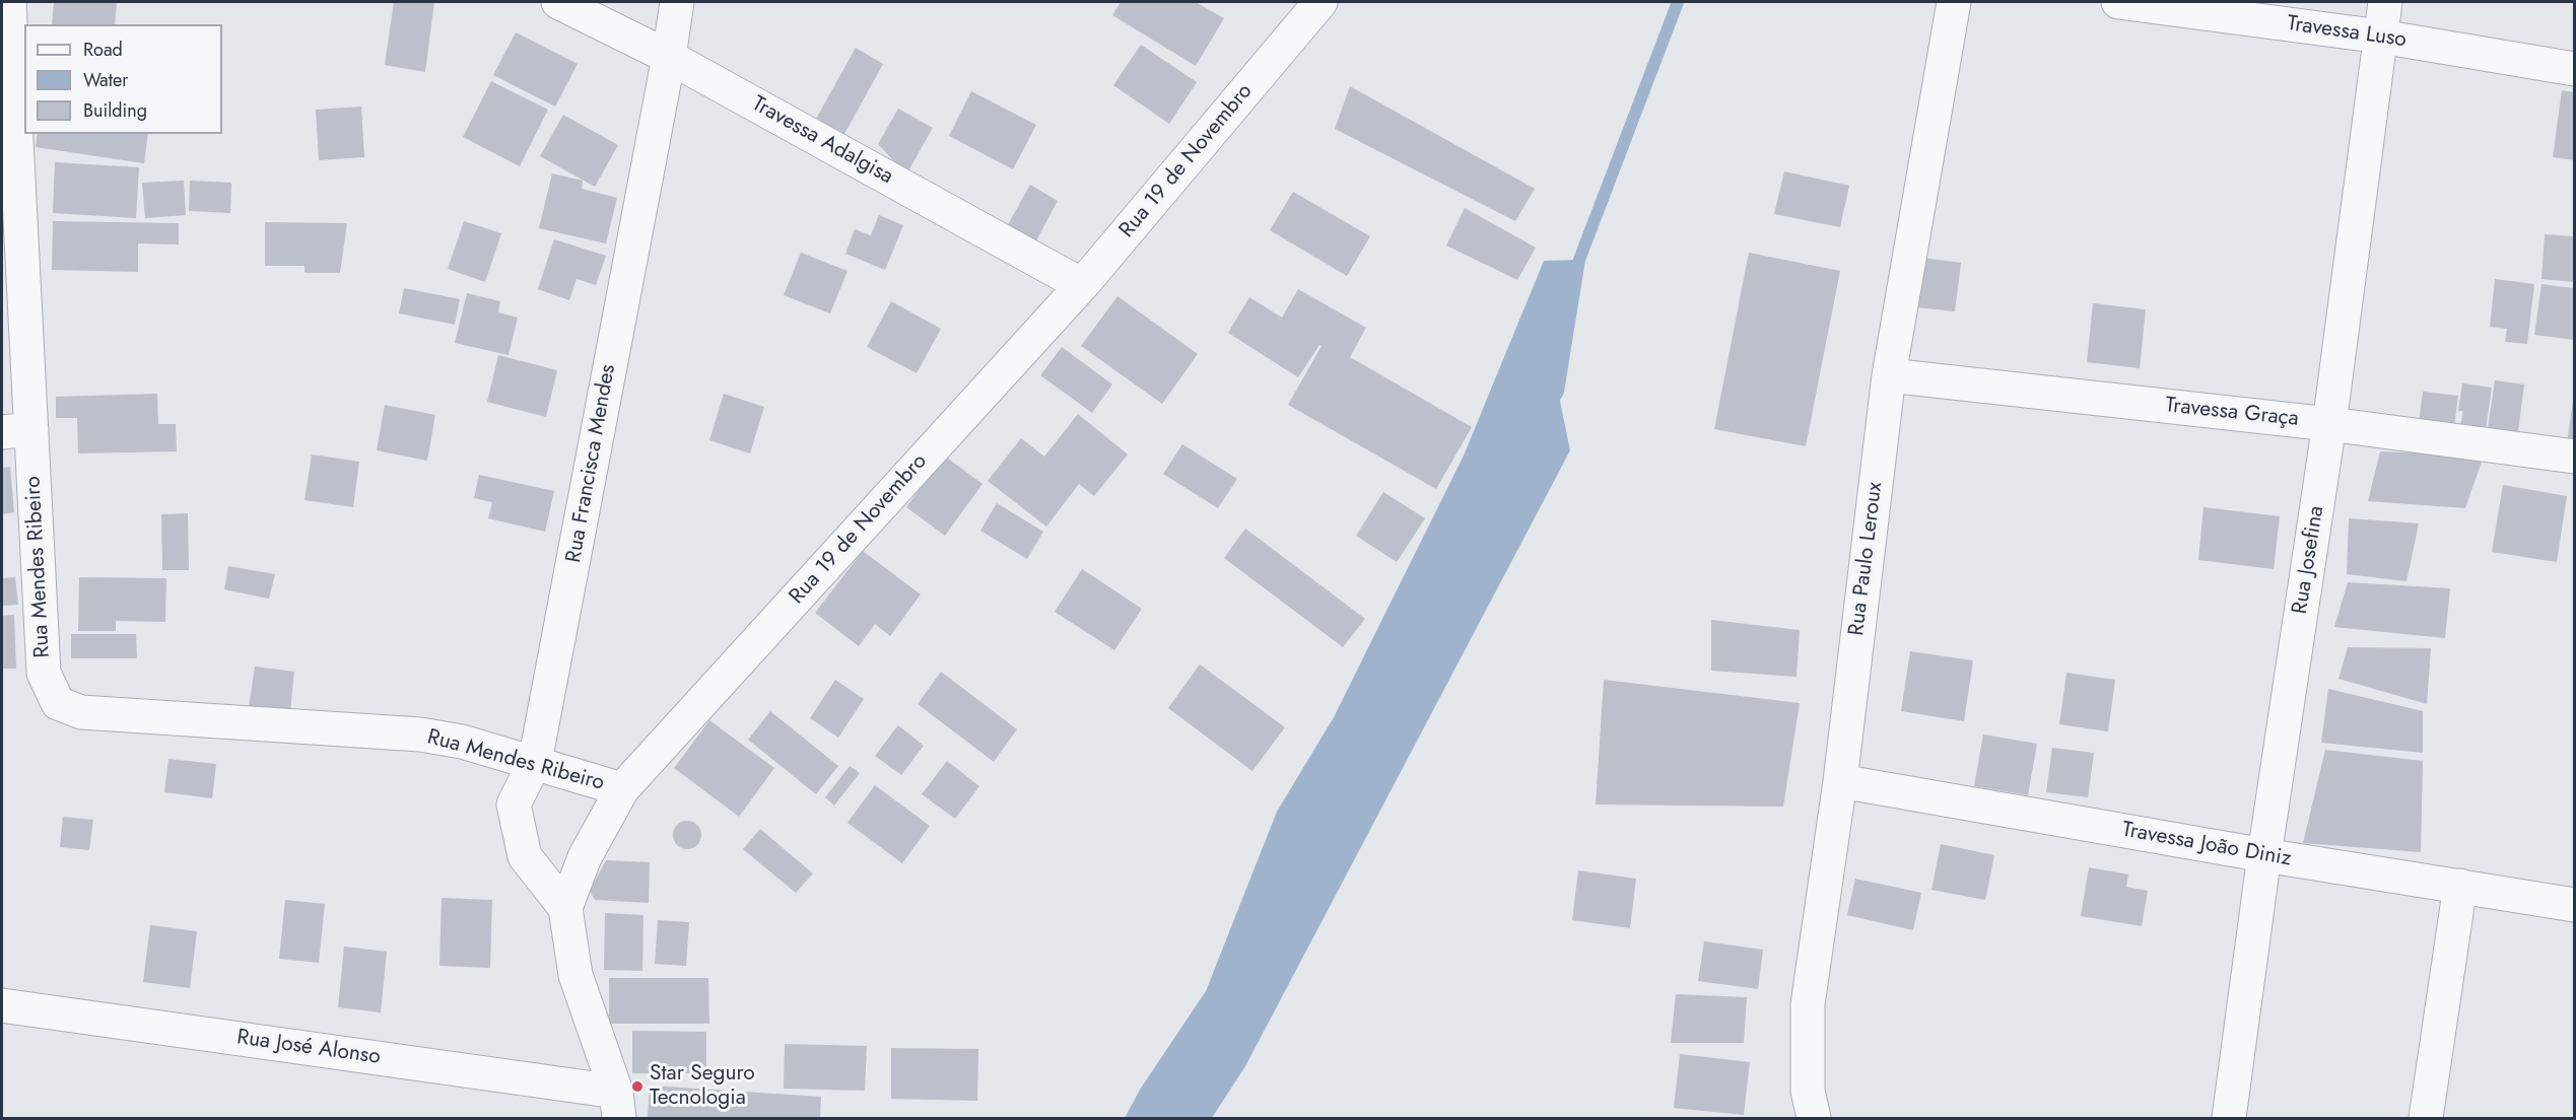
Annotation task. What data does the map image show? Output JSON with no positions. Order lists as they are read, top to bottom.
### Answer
{
  "streets": {
    "street": [
      "Travessa Luso",
      "Travessa Adalgisa",
      "Rua 19 de Novembro",
      "Travessa Graça",
      "Rua Francisca Mendes",
      "Rua Paulo Leroux",
      "Rua Josefina",
      "Rua Mendes Ribeiro",
      "Travessa João Diniz",
      "Rua José Alonso"
    ]
  },
  "crossings": [
    ["Travessa Luso", "Rua Josefina"],
    ["Travessa Adalgisa", "Rua 19 de Novembro"],
    ["Travessa Adalgisa", "Rua Francisca Mendes"],
    ["Rua 19 de Novembro", "Rua Francisca Mendes"],
    ["Rua 19 de Novembro", "Rua Mendes Ribeiro"],
    ["Rua 19 de Novembro", "Rua José Alonso"],
    ["Travessa Graça", "Rua Paulo Leroux"],
    ["Travessa Graça", "Rua Josefina"],
    ["Rua Francisca Mendes", "Rua Mendes Ribeiro"],
    ["Rua Paulo Leroux", "Travessa João Diniz"],
    ["Rua Josefina", "Travessa João Diniz"]
  ],
  "places": ["Star Seguro Tecnologia"],
  "legend": ["Road", "Water", "Building"]
}
